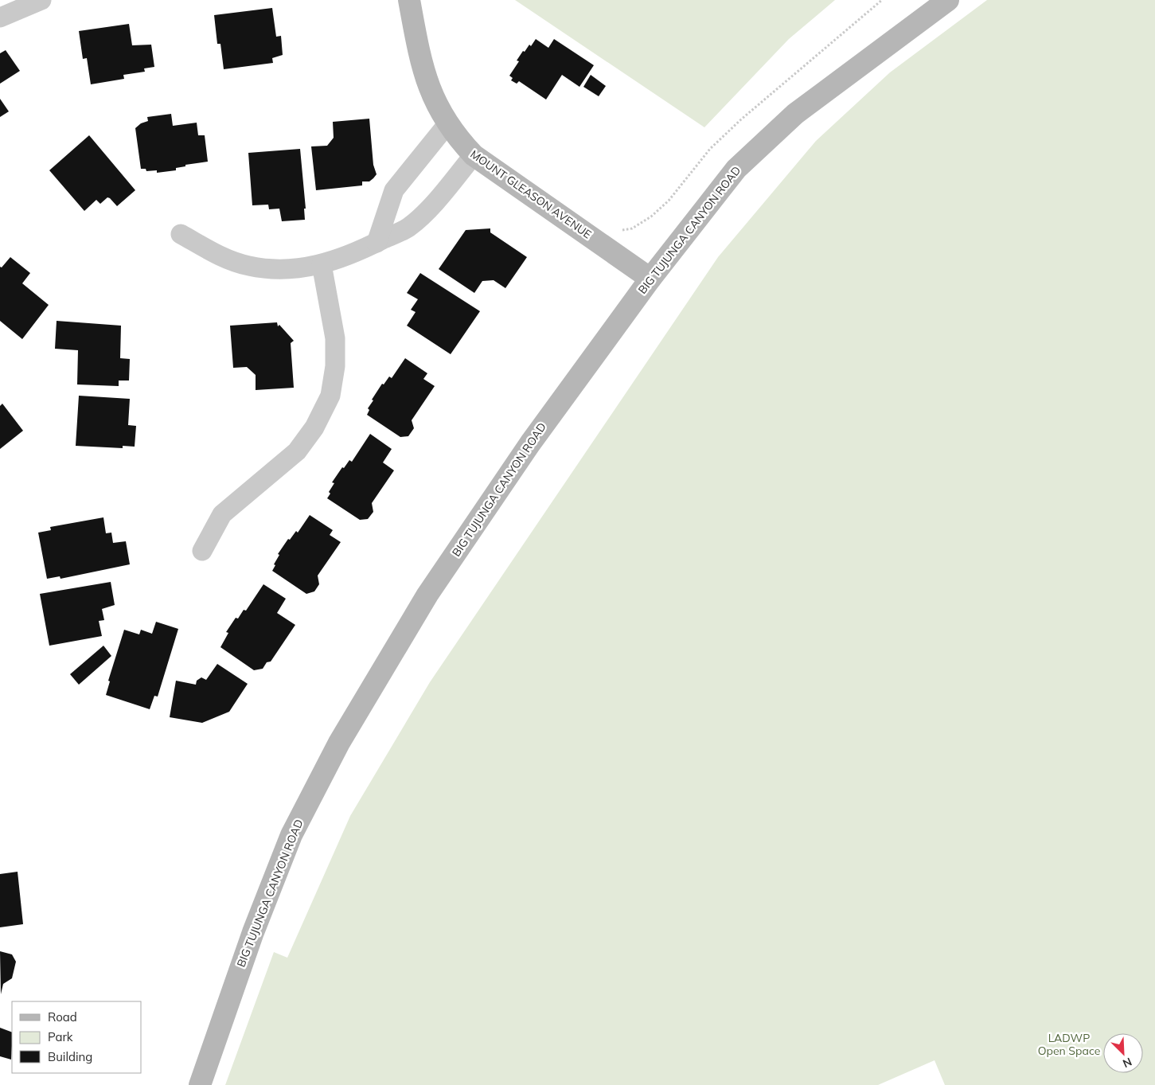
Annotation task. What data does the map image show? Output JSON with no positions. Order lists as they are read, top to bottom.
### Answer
{
  "streets": {
    "street": ["MOUNT GLEASON AVENUE", "BIG TUJUNGA CANYON ROAD"]
  },
  "crossings": [
    ["MOUNT GLEASON AVENUE", "BIG TUJUNGA CANYON ROAD"]
  ],
  "parks": ["LADWP Open Space"],
  "legend": ["Road", "Park", "Building"],
  "north": "bottom right"
}
